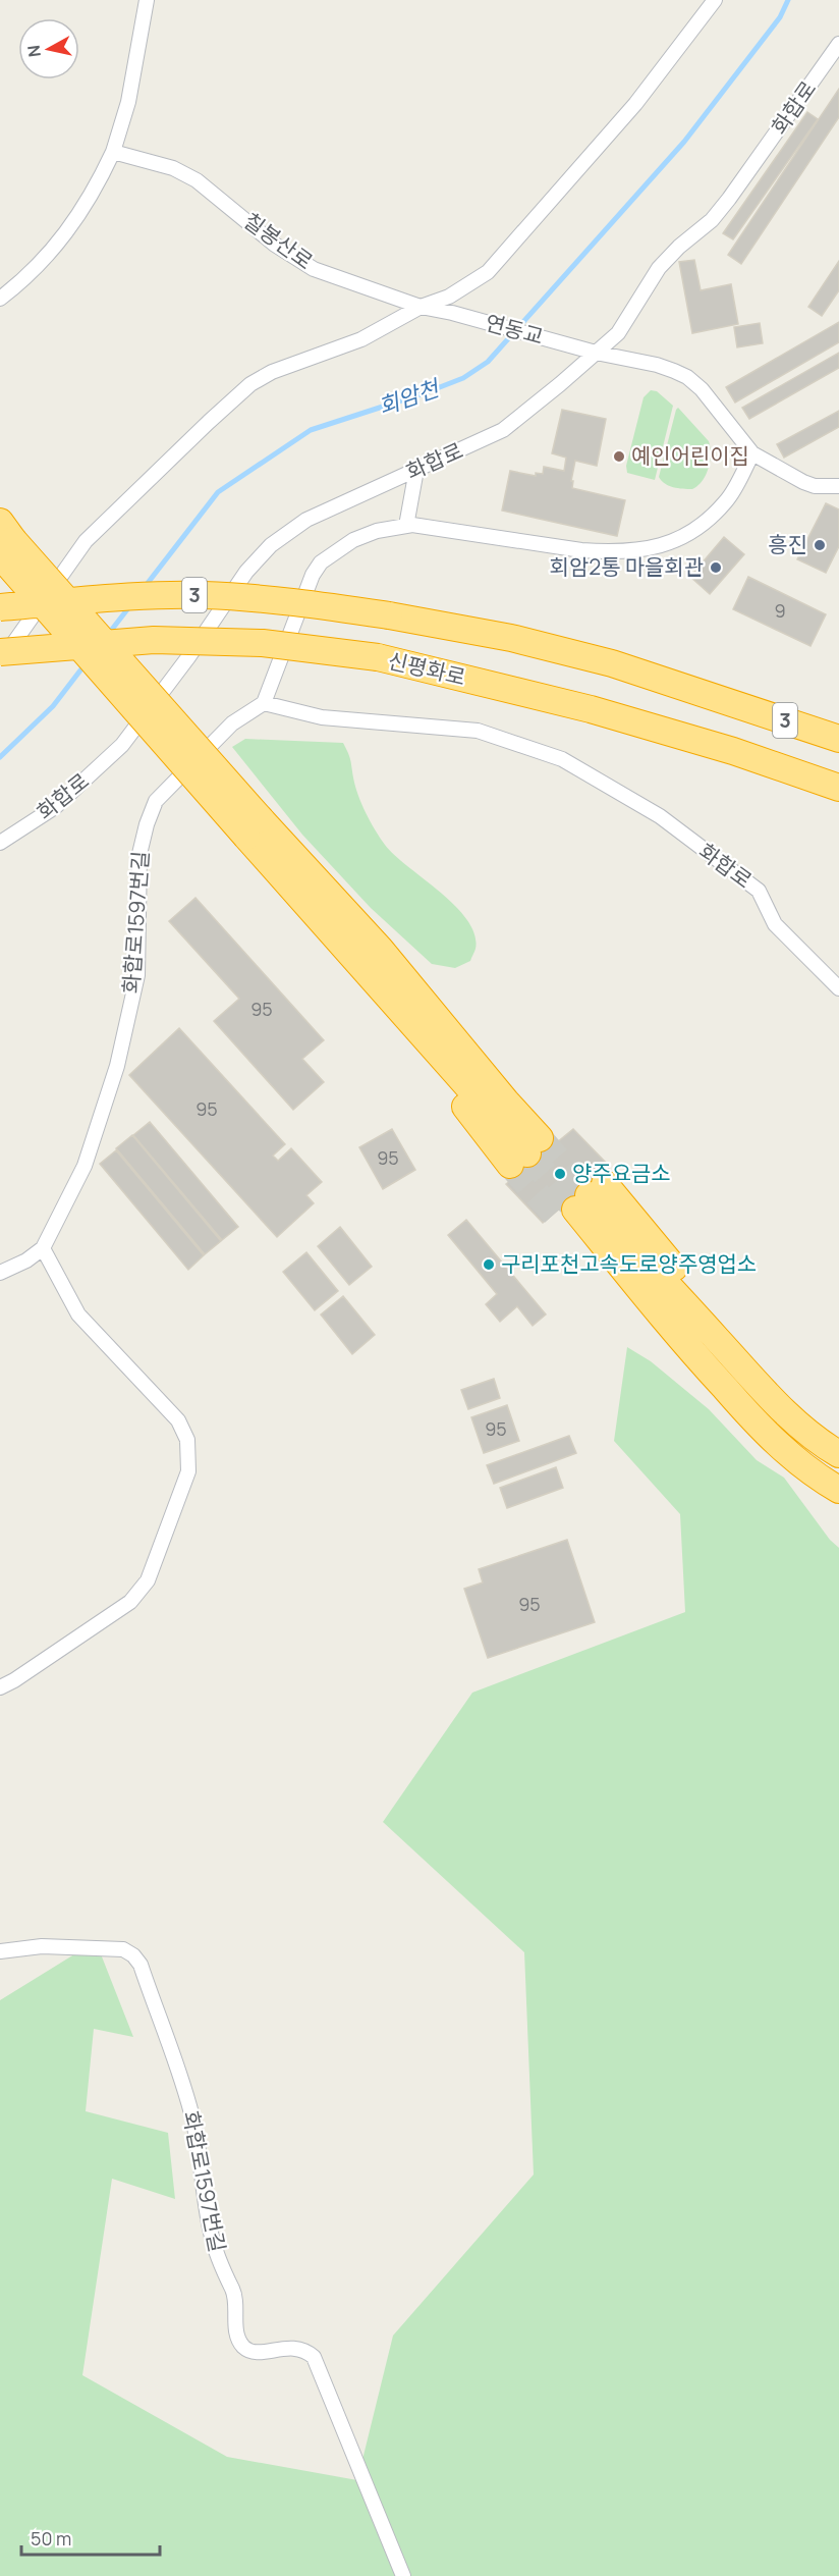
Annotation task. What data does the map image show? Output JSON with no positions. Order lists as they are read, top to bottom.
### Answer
{
  "streets": {
    "highway": ["3", "신평화로"],
    "street": [
      "화합로",
      "칠봉산로",
      "연동교",
      "화합로1597번길"
    ]
  },
  "crossings": [
    ["화합로", "연동교"],
    ["화합로", "화합로1597번길"],
    ["칠봉산로", "연동교"]
  ],
  "water": ["회암천"],
  "places": [
    "예인어린이집",
    "흥진",
    "회암2통 마을회관",
    "양주요금소",
    "구리포천고속도로양주영업소"
  ],
  "house_numbers": [
    "9",
    "95",
    "95",
    "95",
    "95",
    "95"
  ],
  "scale_bar": "50 m",
  "north": "left"
}
